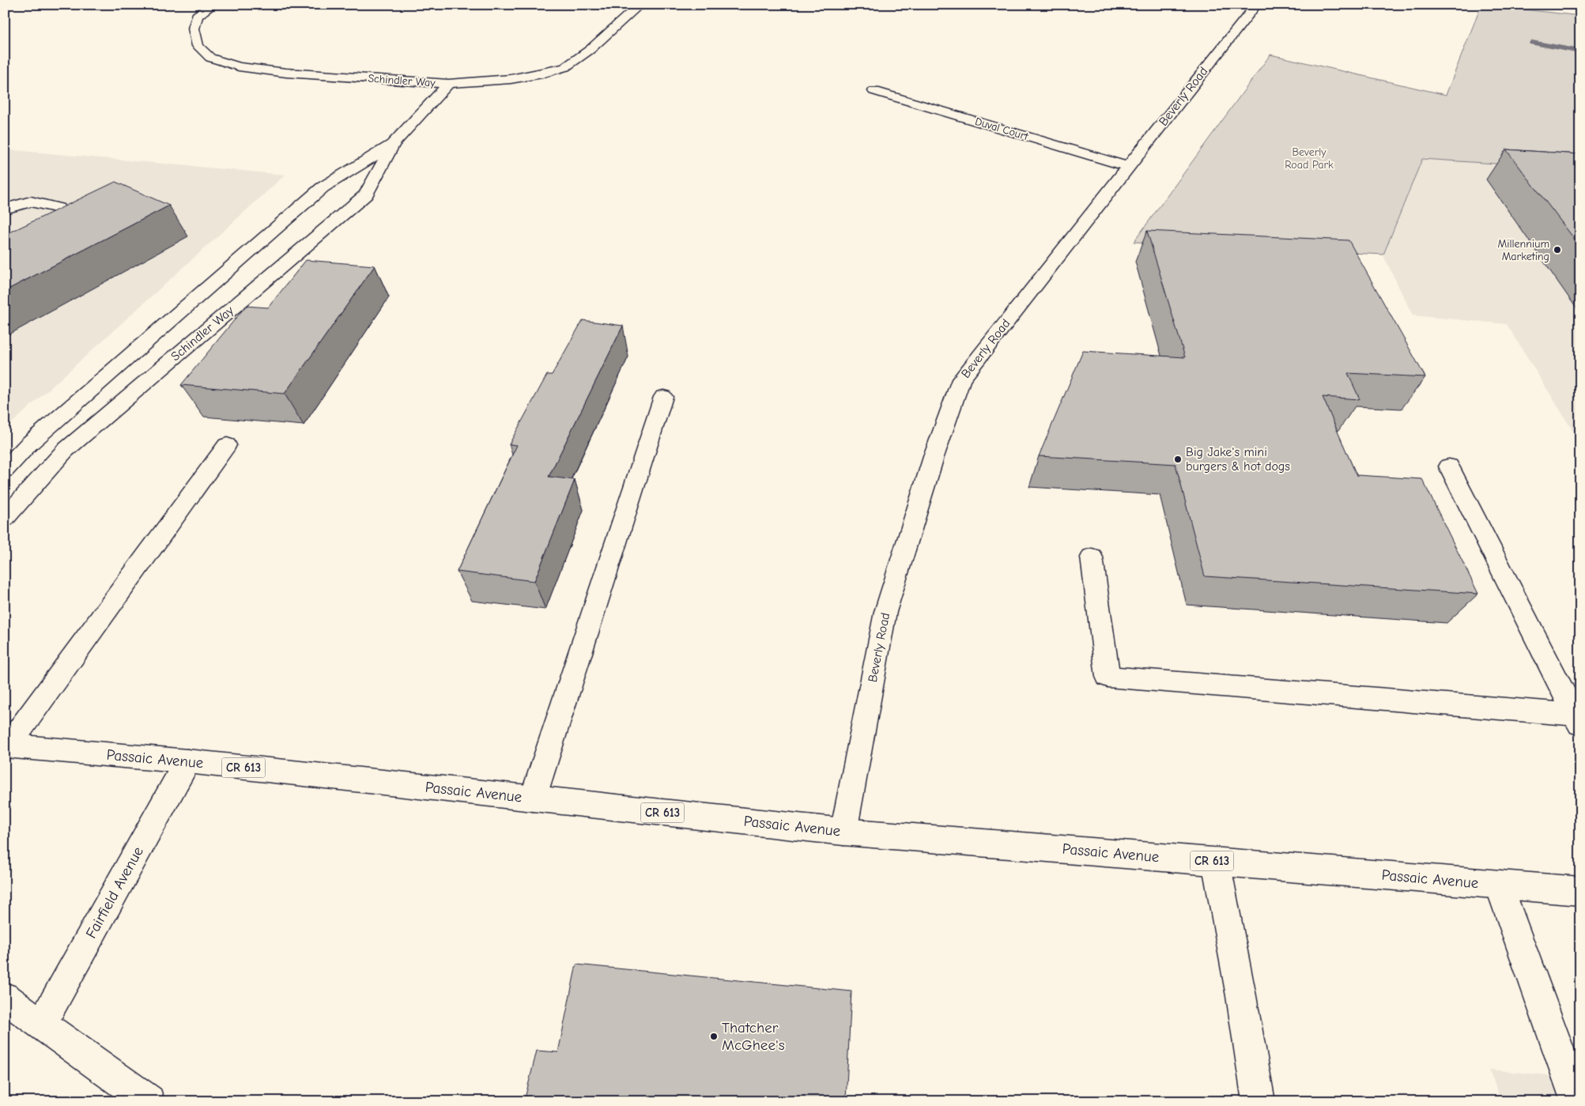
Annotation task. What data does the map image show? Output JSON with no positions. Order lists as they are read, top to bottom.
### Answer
{
  "streets": {
    "street": [
      "Schindler Way",
      "Beverly Road",
      "Duval Court",
      "Passaic Avenue",
      "CR 613",
      "Fairfield Avenue"
    ]
  },
  "crossings": [
    ["Beverly Road", "Duval Court"],
    ["Beverly Road", "Passaic Avenue"],
    ["Passaic Avenue", "Fairfield Avenue"]
  ],
  "parks": ["Beverly Road Park"],
  "places": ["Millennium Marketing", "Big Jake's mini burgers & hot dogs", "Thatcher McGhee's"]
}
